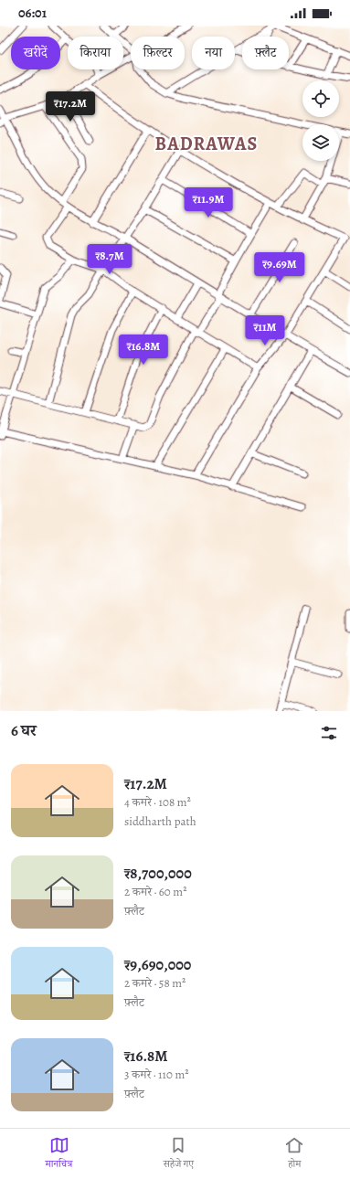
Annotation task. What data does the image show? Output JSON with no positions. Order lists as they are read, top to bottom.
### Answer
{
  "districts": ["BADRAWAS"],
  "page": {
    "status": "06:01",
    "chip": [
      "खरीदें",
      "किराया",
      "फ़िल्टर",
      "नया",
      "फ़्लैट"
    ],
    "price": [
      "₹17.2M",
      "₹11.9M",
      "₹8.7M",
      "₹9.69M",
      "₹11M",
      "₹16.8M"
    ],
    "heading": "6 घर",
    "list": [
      {
        "name": "₹17.2M",
        "note": "4 कमरे · 108 m² · siddharth path"
      },
      {
        "name": "₹8,700,000",
        "note": "2 कमरे · 60 m² · फ़्लैट"
      },
      {
        "name": "₹9,690,000",
        "note": "2 कमरे · 58 m² · फ़्लैट"
      },
      {
        "name": "₹16.8M",
        "note": "3 कमरे · 110 m² · फ़्लैट"
      }
    ],
    "tabs": ["मानचित्र", "सहेजे गए", "होम"]
  }
}
